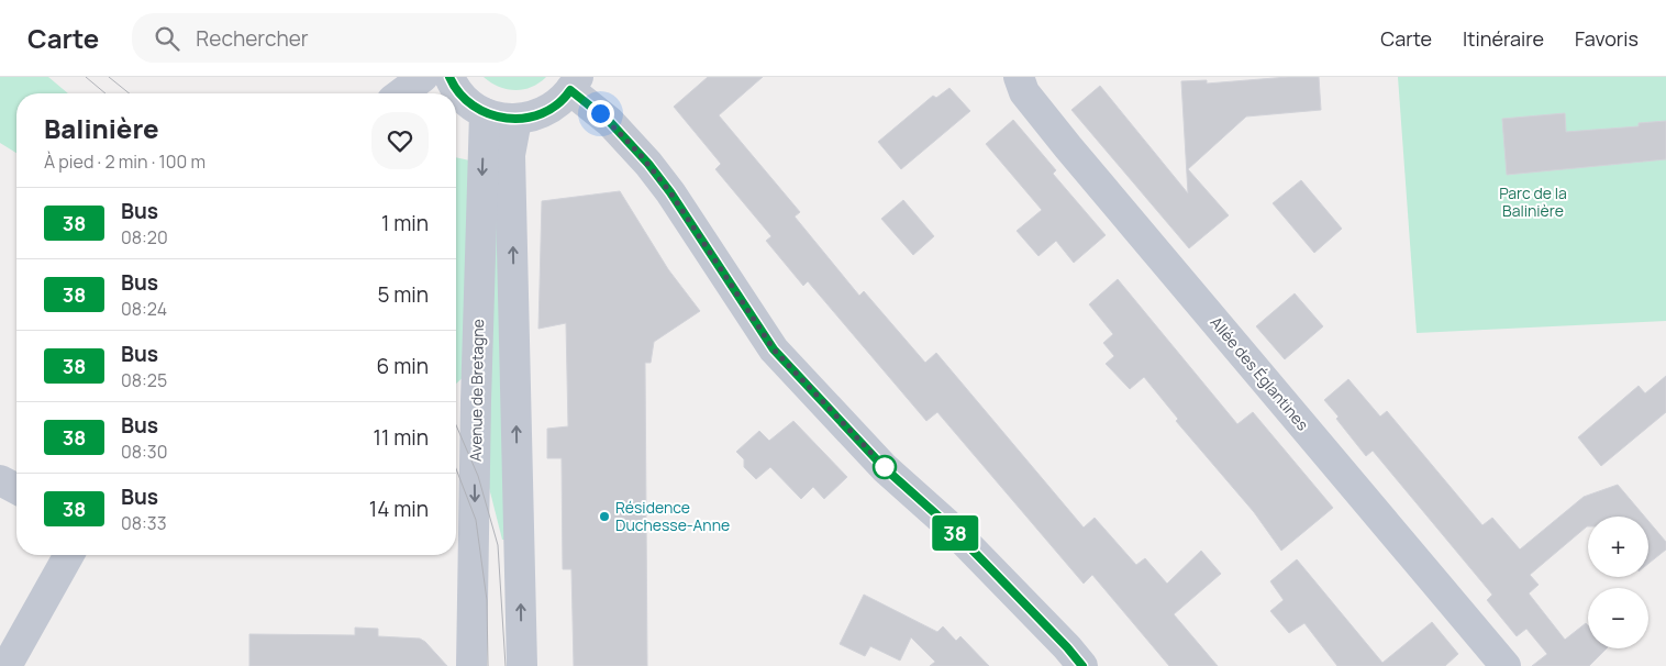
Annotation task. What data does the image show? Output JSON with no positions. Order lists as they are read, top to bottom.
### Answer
{
  "streets": {
    "street": ["Allée des Églantines", "Avenue de Bretagne"]
  },
  "parks": ["Parc de la Balinière"],
  "places": ["Résidence Duchesse-Anne"],
  "lines": ["bus line 38"],
  "page": {
    "header": "Carte",
    "search": "Rechercher",
    "nav": ["Carte", "Itinéraire", "Favoris"],
    "on_map": "38",
    "heading": ["Balinière", "À pied · 2 min · 100 m"],
    "list": [
      {
        "mark": "38",
        "name": "Bus",
        "note": "08:20",
        "value": "1 min"
      },
      {
        "mark": "38",
        "name": "Bus",
        "note": "08:24",
        "value": "5 min"
      },
      {
        "mark": "38",
        "name": "Bus",
        "note": "08:25",
        "value": "6 min"
      },
      {
        "mark": "38",
        "name": "Bus",
        "note": "08:30",
        "value": "11 min"
      },
      {
        "mark": "38",
        "name": "Bus",
        "note": "08:33",
        "value": "14 min"
      }
    ],
    "map_buttons": ["+", "−"]
  }
}
